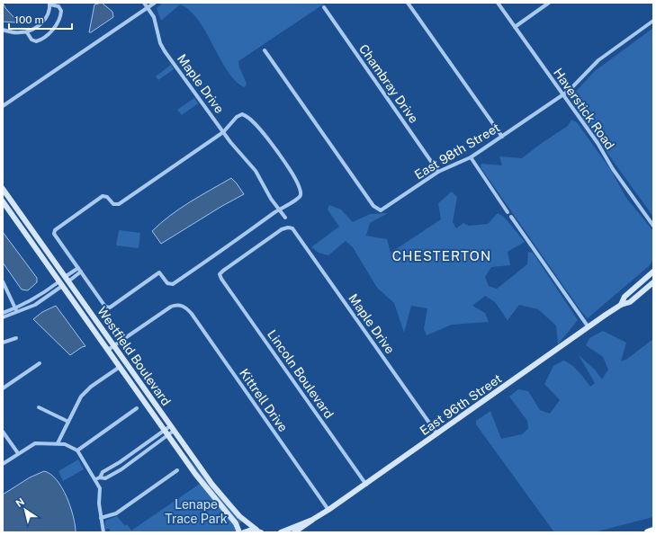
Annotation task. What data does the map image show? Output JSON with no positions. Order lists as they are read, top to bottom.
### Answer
{
  "streets": {
    "main road": ["Westfield Boulevard", "East 96th Street"],
    "street": [
      "Maple Drive",
      "Chambray Drive",
      "Haverstick Road",
      "East 98th Street",
      "Lincoln Boulevard",
      "Kittrell Drive"
    ]
  },
  "crossings": [
    ["Maple Drive", "Lincoln Boulevard"],
    ["Maple Drive", "East 96th Street"],
    ["Chambray Drive", "East 98th Street"],
    ["Haverstick Road", "East 98th Street"],
    ["Westfield Boulevard", "Kittrell Drive"],
    ["Lincoln Boulevard", "East 96th Street"],
    ["Kittrell Drive", "East 96th Street"]
  ],
  "districts": ["CHESTERTON"],
  "parks": ["Lenape Trace Park"],
  "scale_bar": "100 m",
  "north": "top left"
}
